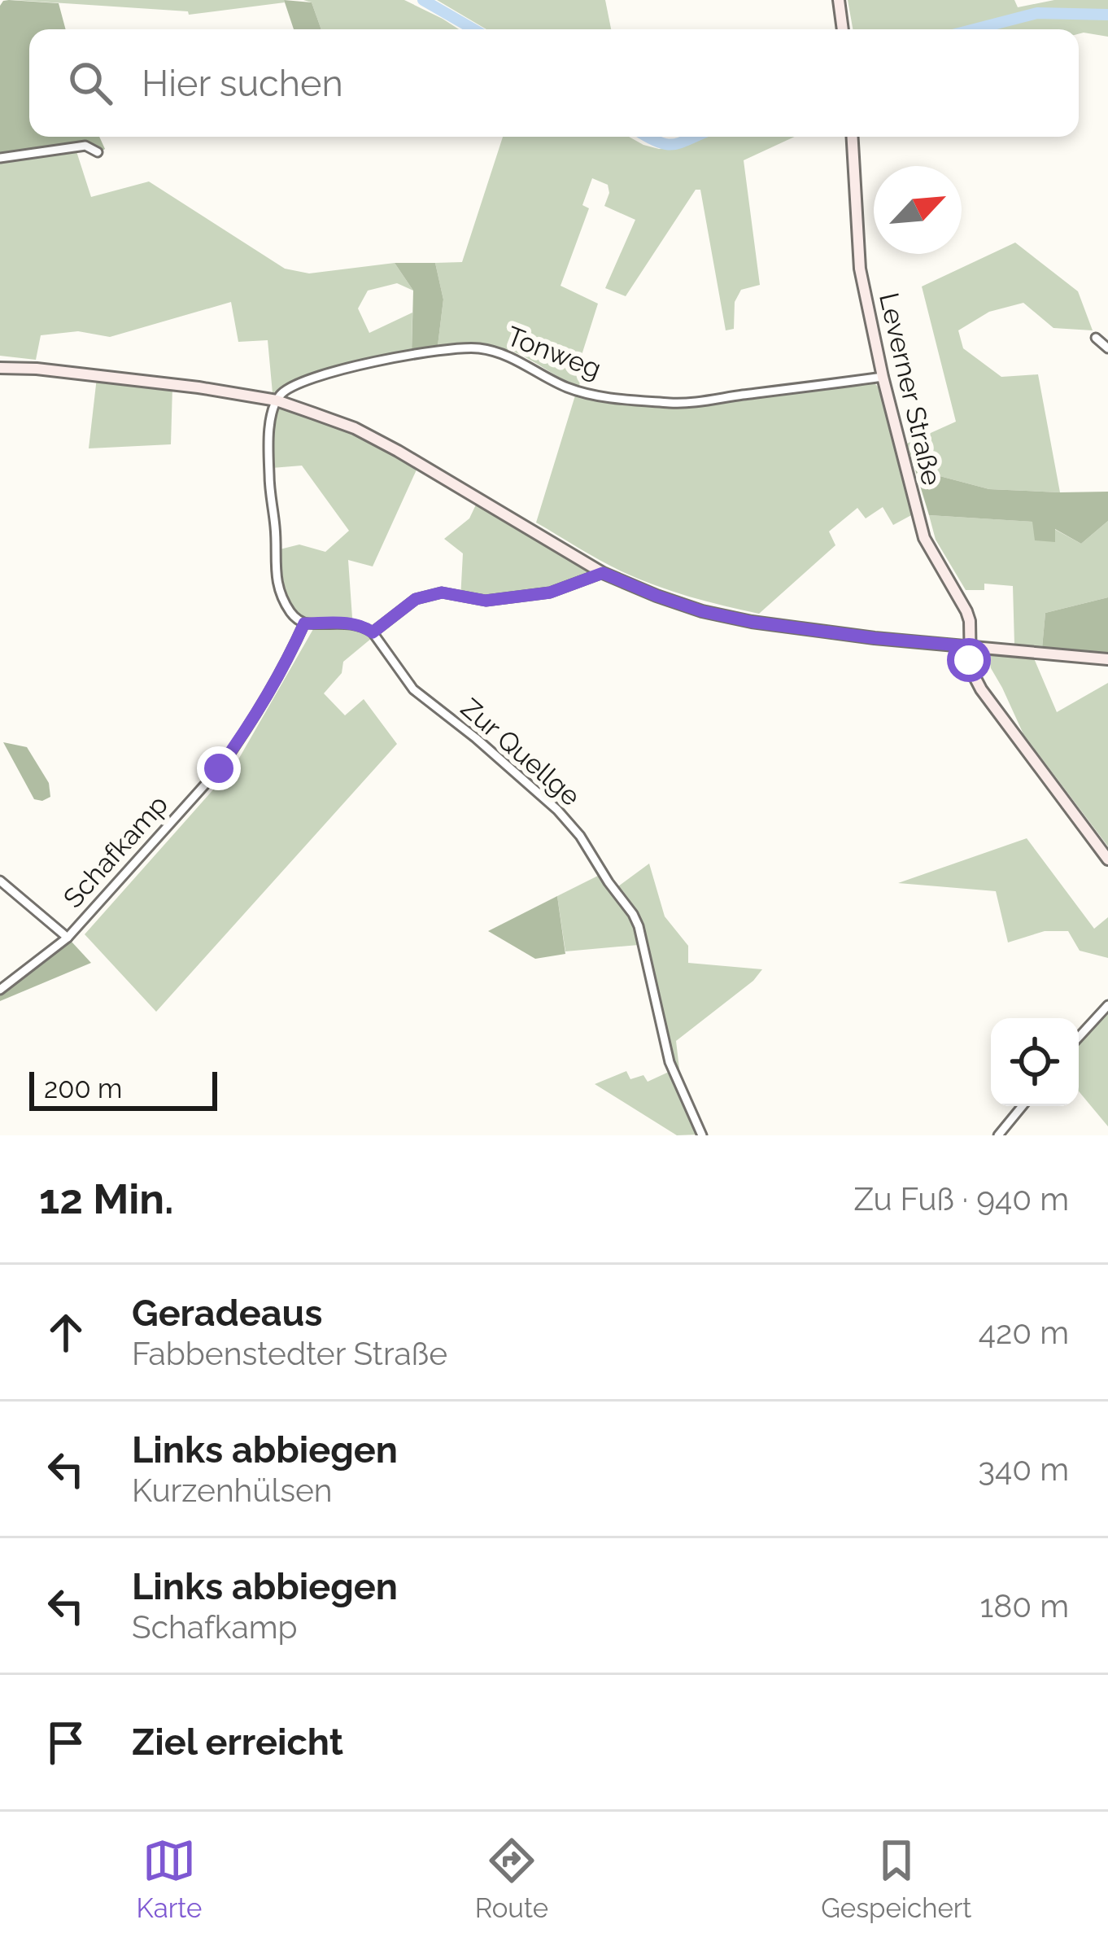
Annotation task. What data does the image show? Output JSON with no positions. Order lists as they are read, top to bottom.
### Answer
{
  "streets": {
    "street": [
      "Tonweg",
      "Leverner Straße",
      "Zur Quellge",
      "Schafkamp"
    ]
  },
  "crossings": [
    ["Tonweg", "Leverner Straße"]
  ],
  "scale_bar": "200 m",
  "north": "top right",
  "page": {
    "search": "Hier suchen",
    "scale": "200 m",
    "heading": ["12 Min.", "Zu Fuß · 940 m"],
    "list": [
      ["Geradeaus", "Fabbenstedter Straße", "420 m"],
      ["Links abbiegen", "Kurzenhülsen", "340 m"],
      ["Links abbiegen", "Schafkamp", "180 m"],
      "Ziel erreicht"
    ],
    "nav": ["Karte", "Route", "Gespeichert"]
  }
}
